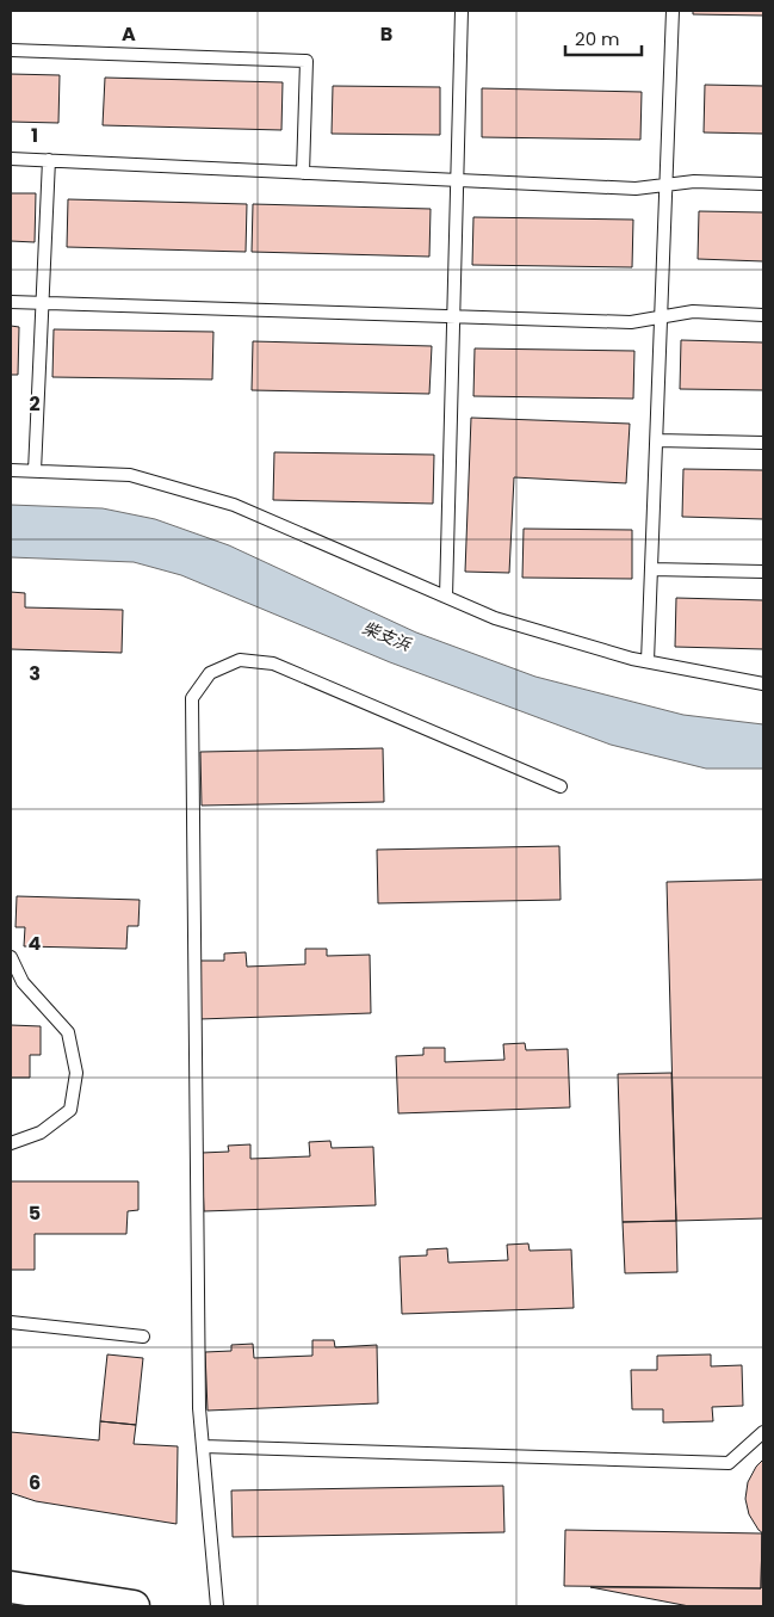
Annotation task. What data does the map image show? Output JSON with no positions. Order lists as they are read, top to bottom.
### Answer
{
  "water": ["柴支浜"],
  "scale_bar": "20 m",
  "grid": {
    "columns": ["A", "B"],
    "rows": [
      "1",
      "2",
      "3",
      "4",
      "5",
      "6"
    ]
  }
}
